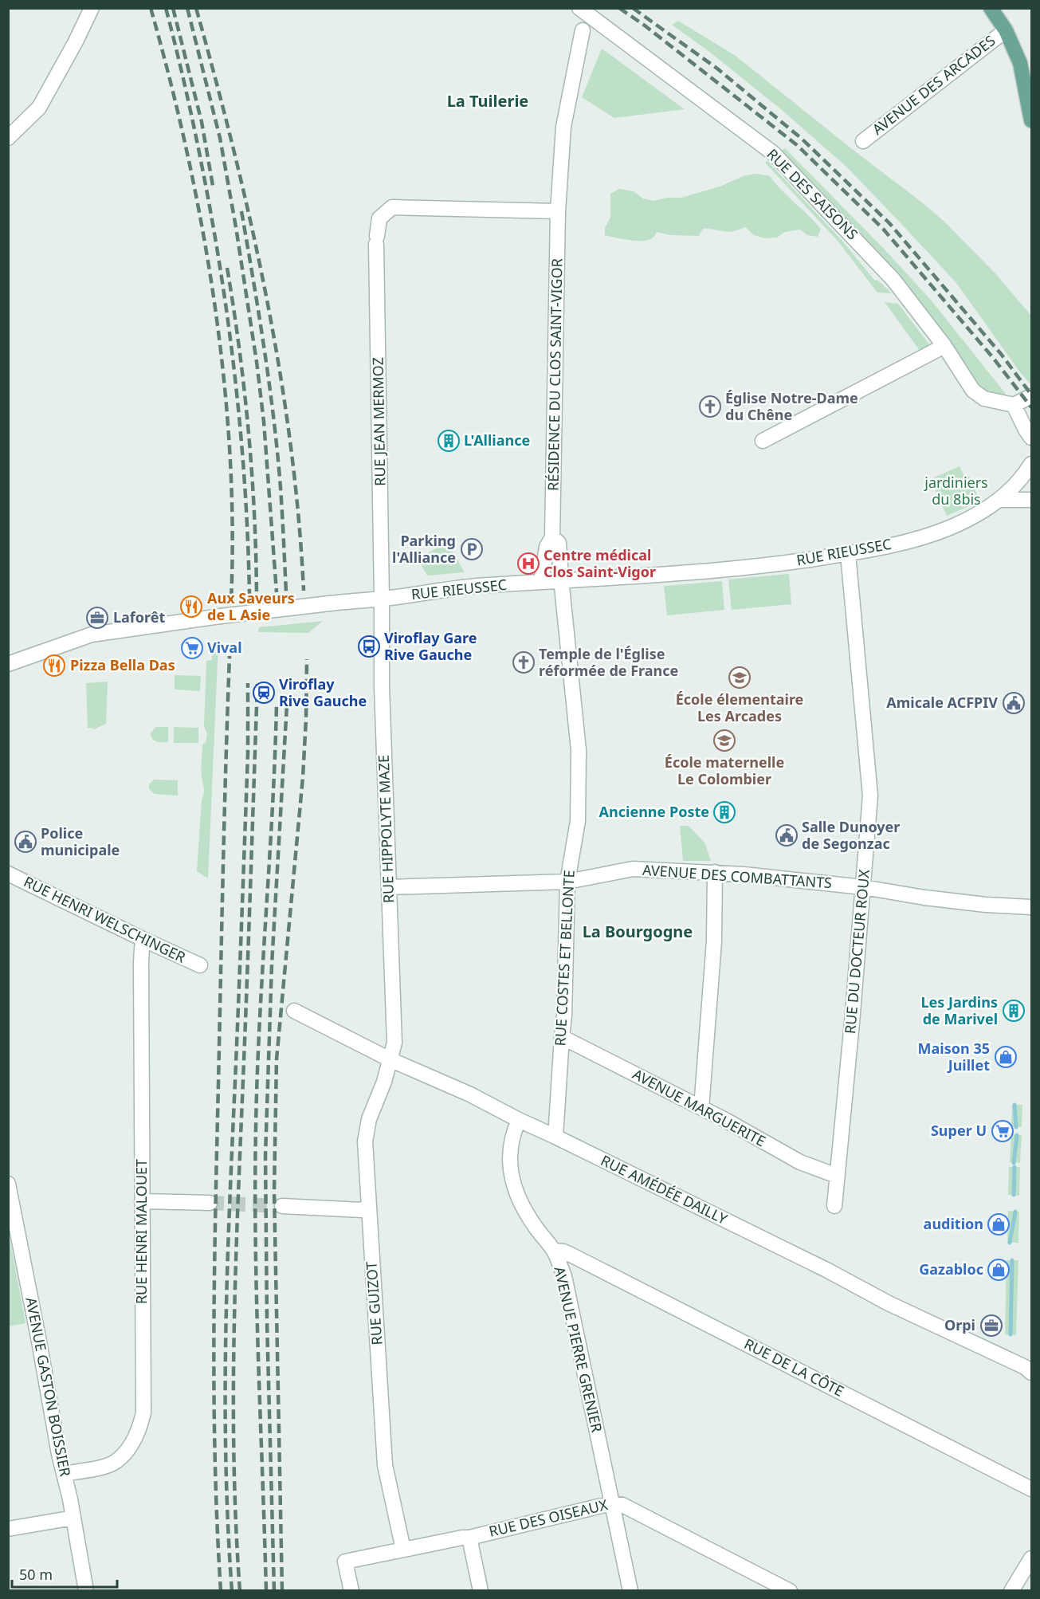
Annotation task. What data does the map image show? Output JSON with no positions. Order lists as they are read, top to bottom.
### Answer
{
  "streets": {
    "street": [
      "AVENUE DES ARCADES",
      "RUE DES SAISONS",
      "RÉSIDENCE DU CLOS SAINT-VIGOR",
      "RUE JEAN MERMOZ",
      "RUE RIEUSSEC",
      "RUE HIPPOLYTE MAZE",
      "AVENUE DES COMBATTANTS",
      "RUE HENRI WELSCHINGER",
      "RUE DU DOCTEUR ROUX",
      "RUE COSTES ET BELLONTE",
      "AVENUE MARGUERITE",
      "RUE AMÉDÉE DAILLY",
      "RUE HENRI MALOUET",
      "RUE GUIZOT",
      "AVENUE PIERRE GRENIER",
      "RUE DE LA CÔTE",
      "AVENUE GASTON BOISSIER",
      "RUE DES OISEAUX"
    ]
  },
  "crossings": [
    ["RÉSIDENCE DU CLOS SAINT-VIGOR", "RUE JEAN MERMOZ"],
    ["RÉSIDENCE DU CLOS SAINT-VIGOR", "RUE RIEUSSEC"],
    ["RÉSIDENCE DU CLOS SAINT-VIGOR", "RUE COSTES ET BELLONTE"],
    ["RUE JEAN MERMOZ", "RUE RIEUSSEC"],
    ["RUE JEAN MERMOZ", "RUE HIPPOLYTE MAZE"],
    ["RUE RIEUSSEC", "RUE HIPPOLYTE MAZE"],
    ["RUE RIEUSSEC", "RUE DU DOCTEUR ROUX"],
    ["RUE RIEUSSEC", "RUE COSTES ET BELLONTE"],
    ["RUE HIPPOLYTE MAZE", "AVENUE DES COMBATTANTS"],
    ["RUE HIPPOLYTE MAZE", "RUE AMÉDÉE DAILLY"],
    ["RUE HIPPOLYTE MAZE", "RUE GUIZOT"],
    ["AVENUE DES COMBATTANTS", "RUE DU DOCTEUR ROUX"],
    ["AVENUE DES COMBATTANTS", "RUE COSTES ET BELLONTE"],
    ["RUE HENRI WELSCHINGER", "RUE HENRI MALOUET"],
    ["RUE DU DOCTEUR ROUX", "AVENUE MARGUERITE"],
    ["RUE COSTES ET BELLONTE", "AVENUE MARGUERITE"],
    ["RUE COSTES ET BELLONTE", "RUE AMÉDÉE DAILLY"],
    ["RUE AMÉDÉE DAILLY", "RUE GUIZOT"],
    ["RUE AMÉDÉE DAILLY", "AVENUE PIERRE GRENIER"],
    ["RUE HENRI MALOUET", "AVENUE GASTON BOISSIER"],
    ["RUE GUIZOT", "RUE DES OISEAUX"],
    ["AVENUE PIERRE GRENIER", "RUE DE LA CÔTE"],
    ["AVENUE PIERRE GRENIER", "RUE DES OISEAUX"]
  ],
  "districts": ["La Tuilerie", "La Bourgogne"],
  "parks": ["jardiniers du 8bis"],
  "places": {
    "church": ["Église Notre-Dame du Chêne", "Temple de l'Église réformée de France"],
    "building": ["L'Alliance", "Ancienne Poste", "Les Jardins de Marivel"],
    "parking": ["Parking l'Alliance"],
    "hospital": ["Centre médical Clos Saint-Vigor"],
    "restaurant": ["Aux Saveurs de L Asie", "Pizza Bella Das"],
    "office": ["Laforêt", "Orpi"],
    "bus stop": ["Viroflay Gare Rive Gauche"],
    "supermarket": ["Vival", "Super U"],
    "school or university": ["École élementaire Les Arcades", "École maternelle Le Colombier"],
    "station": ["Viroflay Rive Gauche"],
    "public building": ["Amicale ACFPIV", "Salle Dunoyer de Segonzac", "Police municipale"],
    "shop": ["Maison 35 Juillet", "audition", "Gazabloc"]
  },
  "scale_bar": "50 m"
}
